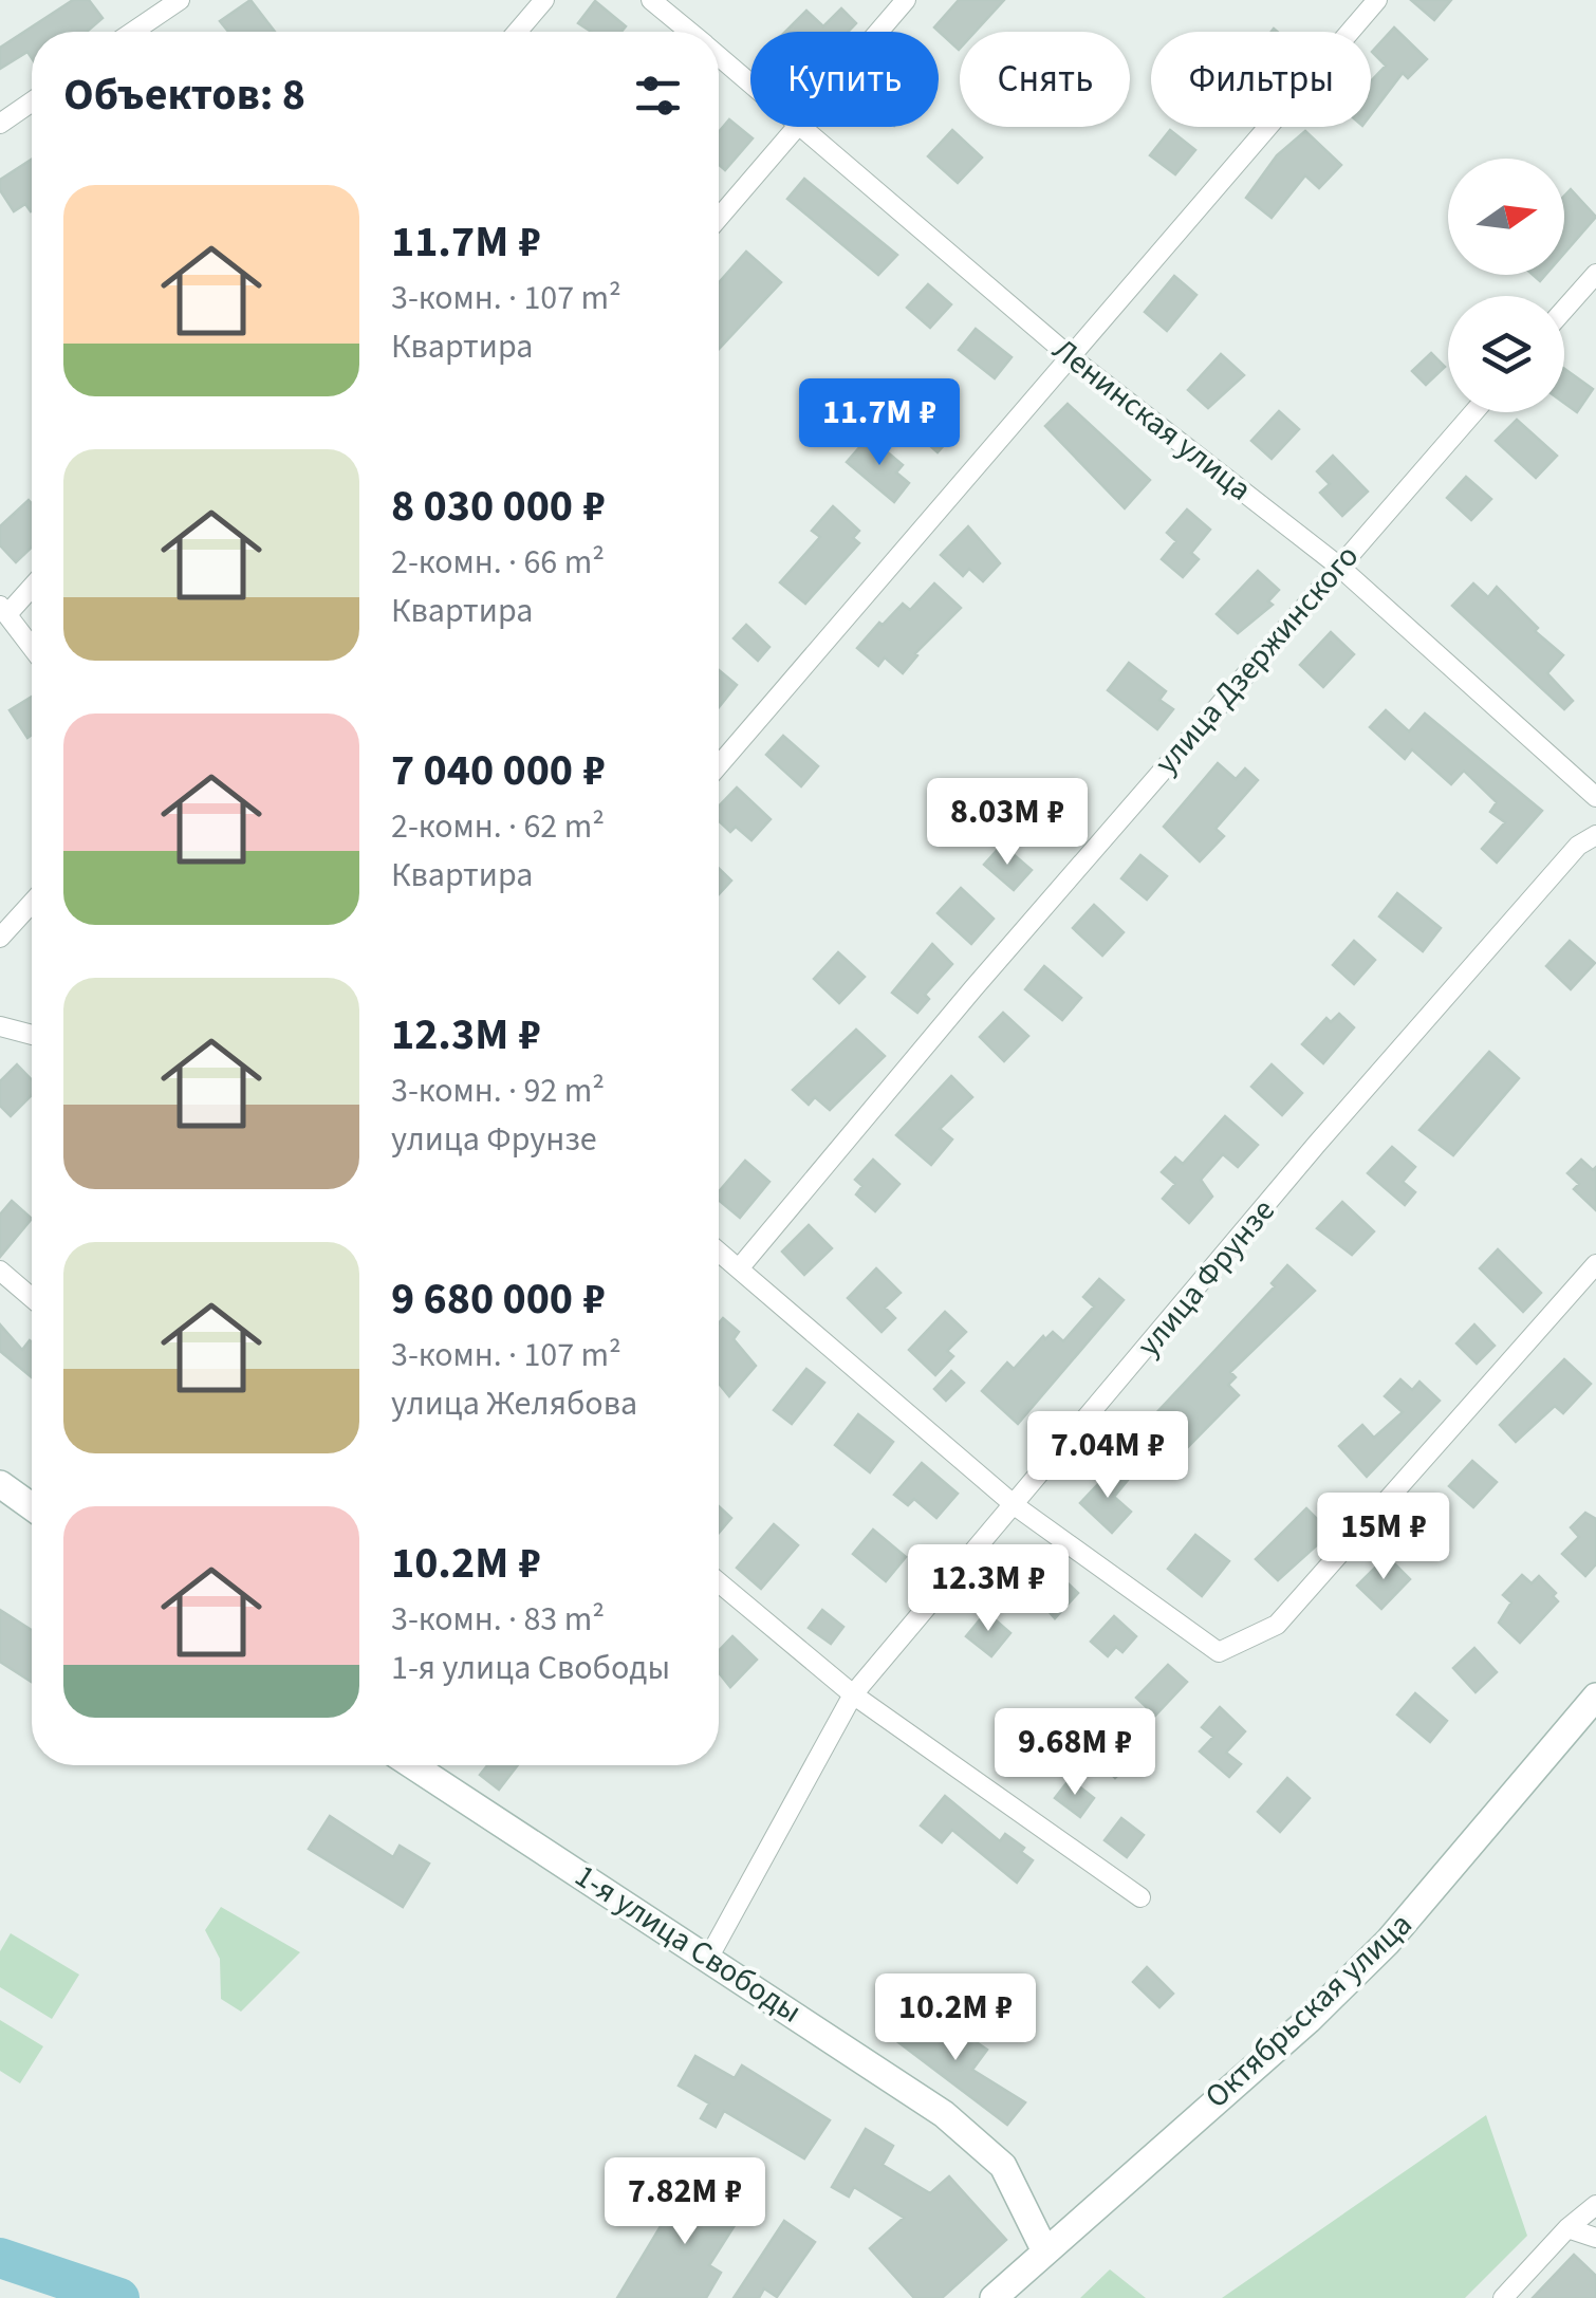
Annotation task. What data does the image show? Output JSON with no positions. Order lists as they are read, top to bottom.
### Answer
{
  "streets": {
    "street": [
      "Ленинская улица",
      "улица Дзержинского",
      "улица Фрунзе",
      "1-я улица Свободы",
      "Октябрьская улица"
    ]
  },
  "crossings": [
    ["Ленинская улица", "улица Дзержинского"],
    ["улица Фрунзе", "1-я улица Свободы"],
    ["1-я улица Свободы", "Октябрьская улица"]
  ],
  "north": "right",
  "page": {
    "chip": ["Купить", "Снять", "Фильтры"],
    "heading": "Объектов: 8",
    "list": [
      {
        "name": "11.7M ₽",
        "note": "3-комн. · 107 m² · Квартира"
      },
      {
        "name": "8 030 000 ₽",
        "note": "2-комн. · 66 m² · Квартира"
      },
      {
        "name": "7 040 000 ₽",
        "note": "2-комн. · 62 m² · Квартира"
      },
      {
        "name": "12.3M ₽",
        "note": "3-комн. · 92 m² · улица Фрунзе"
      },
      {
        "name": "9 680 000 ₽",
        "note": "3-комн. · 107 m² · улица Желябова"
      },
      {
        "name": "10.2M ₽",
        "note": "3-комн. · 83 m² · 1-я улица Свободы"
      }
    ],
    "price": [
      "11.7M ₽",
      "8.03M ₽",
      "7.04M ₽",
      "15M ₽",
      "12.3M ₽",
      "9.68M ₽",
      "10.2M ₽",
      "7.82M ₽"
    ]
  }
}
